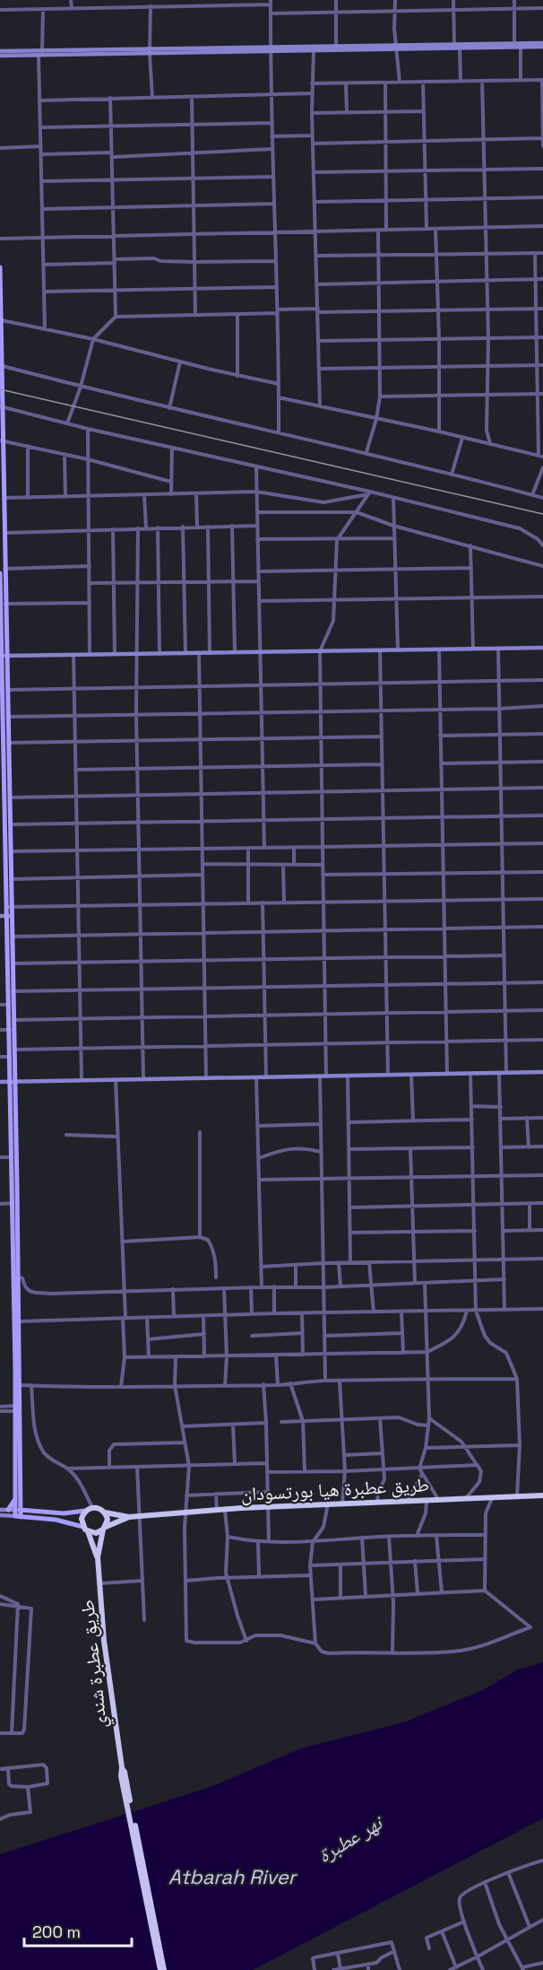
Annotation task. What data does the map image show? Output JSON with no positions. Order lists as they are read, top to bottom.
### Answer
{
  "streets": {
    "highway": ["طريق عطبرة هيا بورتسودان", "طريق عطبرة شندي"]
  },
  "water": ["نهر عطبرة", "Atbarah River"],
  "scale_bar": "200 m"
}
